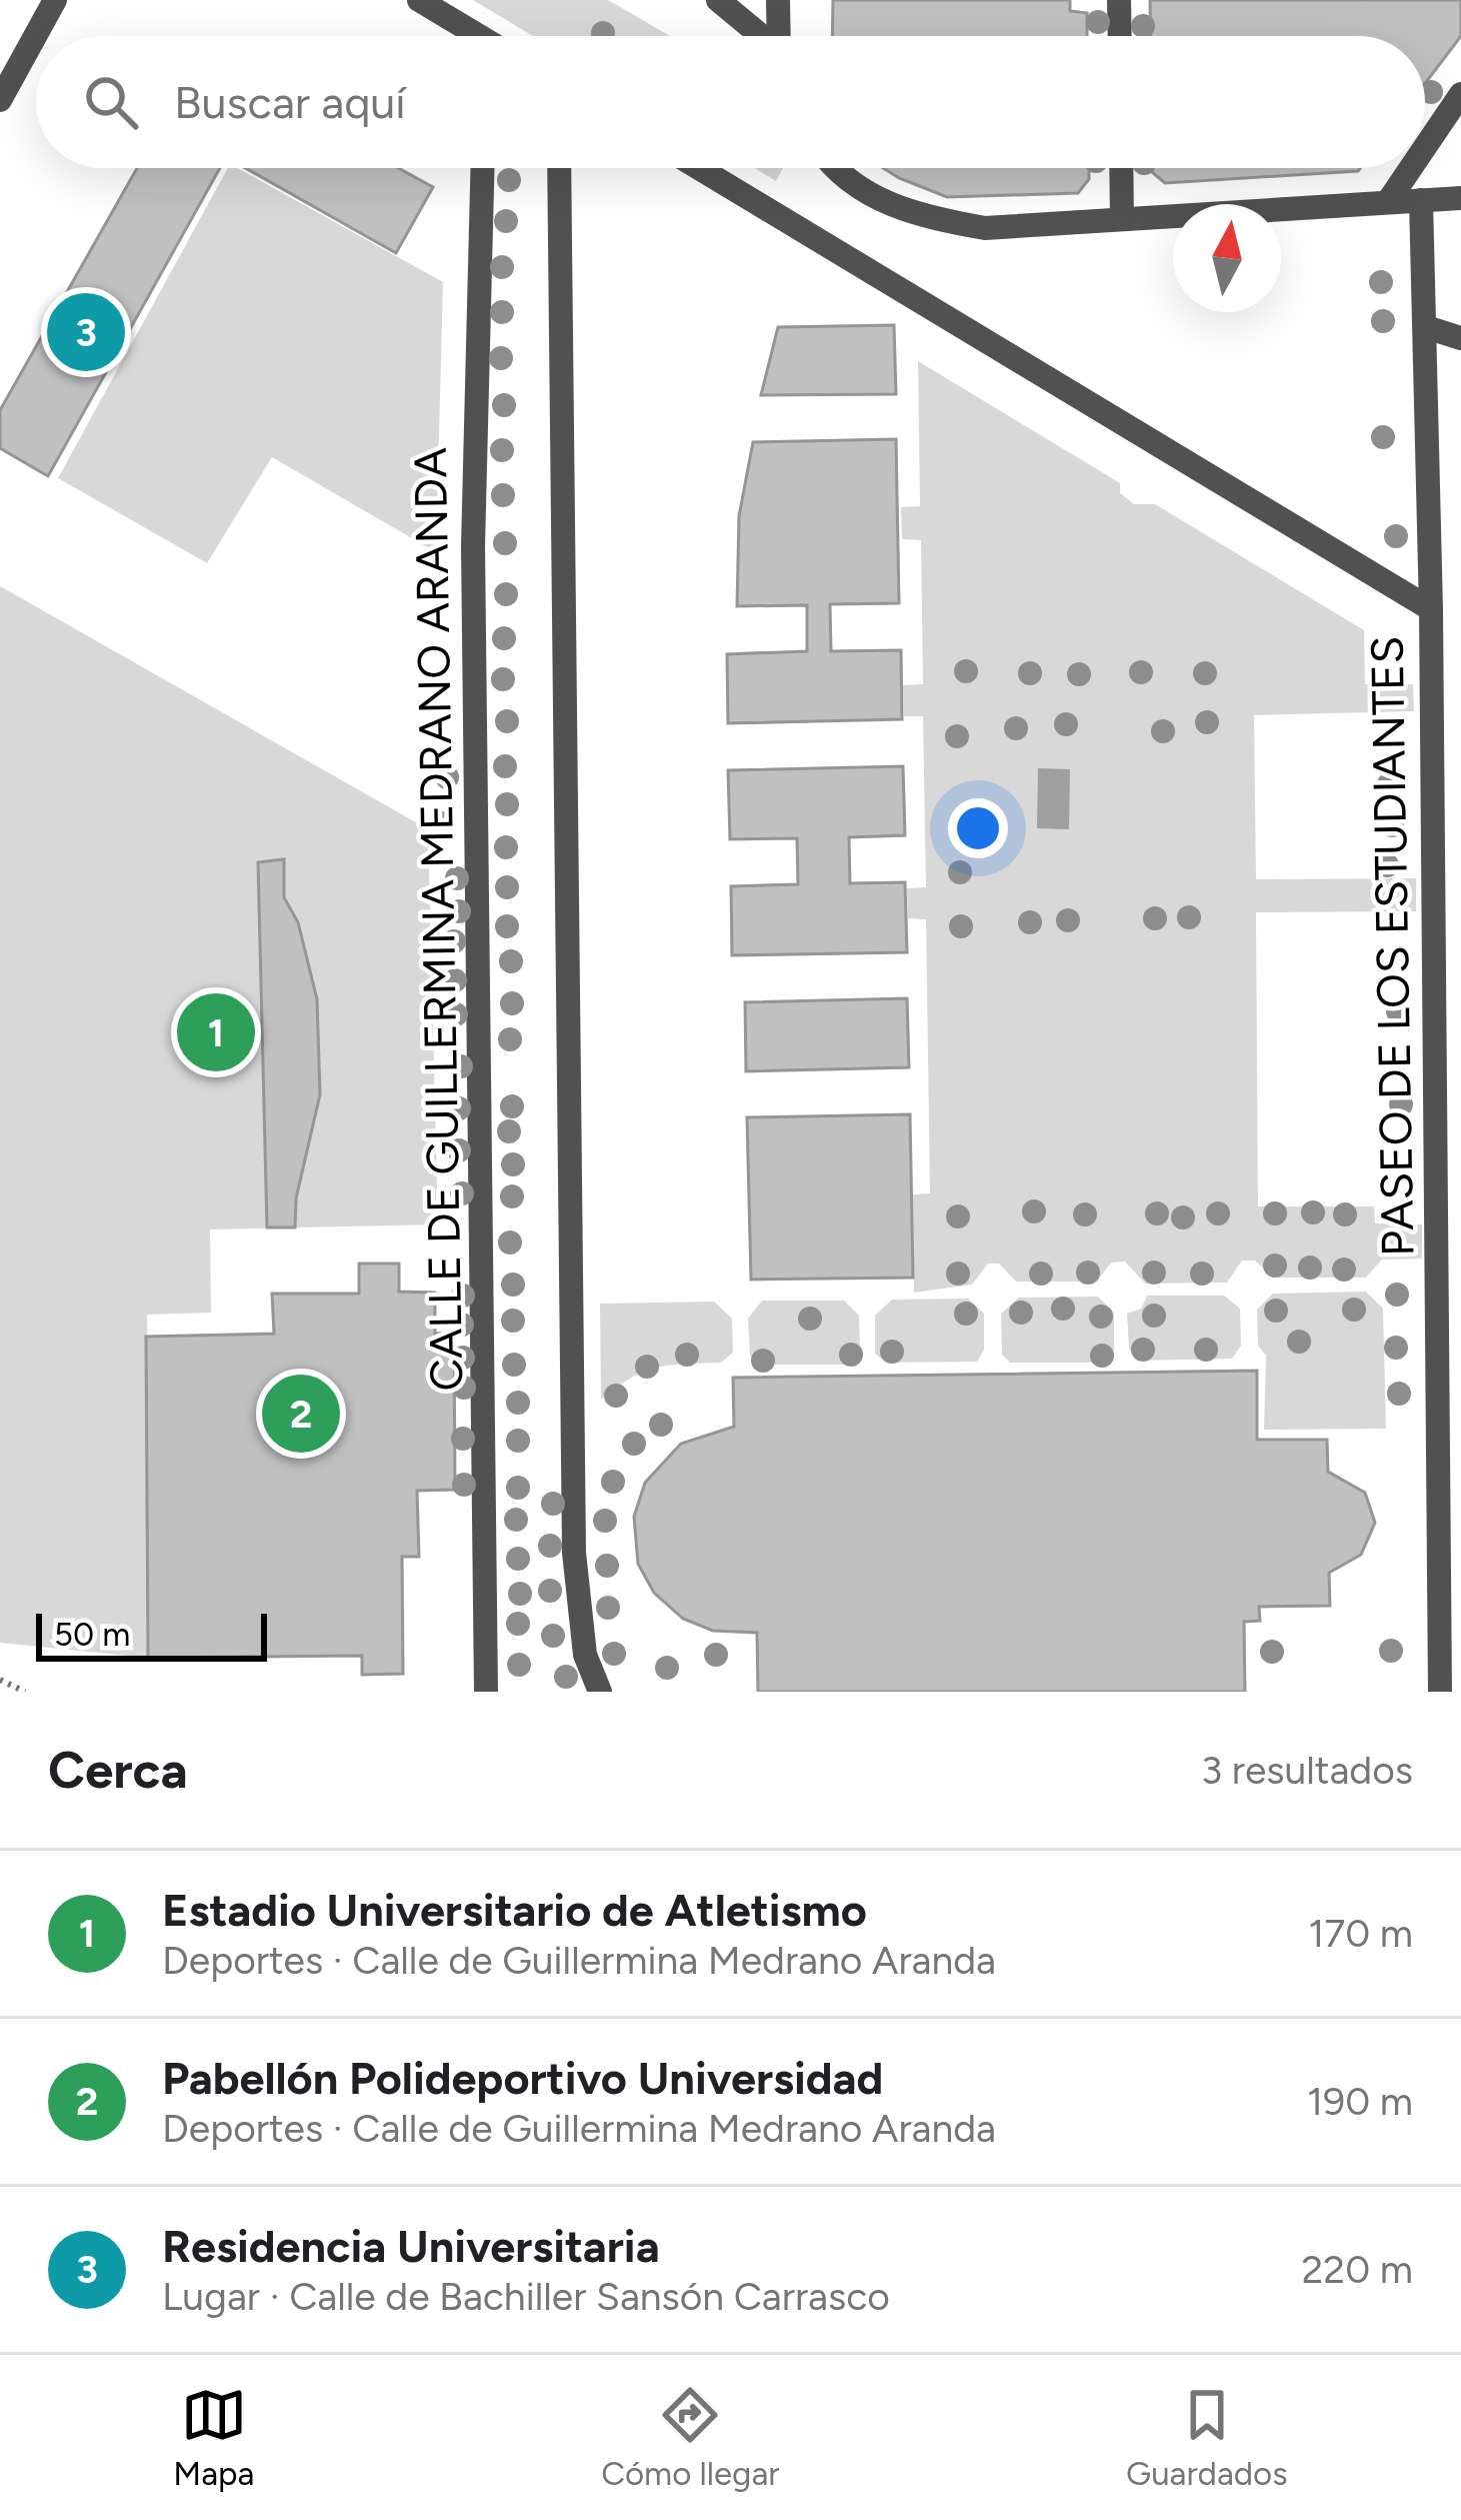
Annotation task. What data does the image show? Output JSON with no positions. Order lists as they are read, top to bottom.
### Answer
{
  "streets": {
    "street": ["CALLE DE GUILLERMINA MEDRANO ARANDA", "PASEO DE LOS ESTUDIANTES"]
  },
  "scale_bar": "50 m",
  "north": "top",
  "page": {
    "search": "Buscar aquí",
    "pins": ["3", "1", "2"],
    "scale": "50 m",
    "heading": ["Cerca", "3 resultados"],
    "list": [
      {
        "mark": "1",
        "name": "Estadio Universitario de Atletismo",
        "note": "Deportes · Calle de Guillermina Medrano Aranda",
        "value": "170 m"
      },
      {
        "mark": "2",
        "name": "Pabellón Polideportivo Universidad",
        "note": "Deportes · Calle de Guillermina Medrano Aranda",
        "value": "190 m"
      },
      {
        "mark": "3",
        "name": "Residencia Universitaria",
        "note": "Lugar · Calle de Bachiller Sansón Carrasco",
        "value": "220 m"
      }
    ],
    "nav": ["Mapa", "Cómo llegar", "Guardados"]
  }
}
